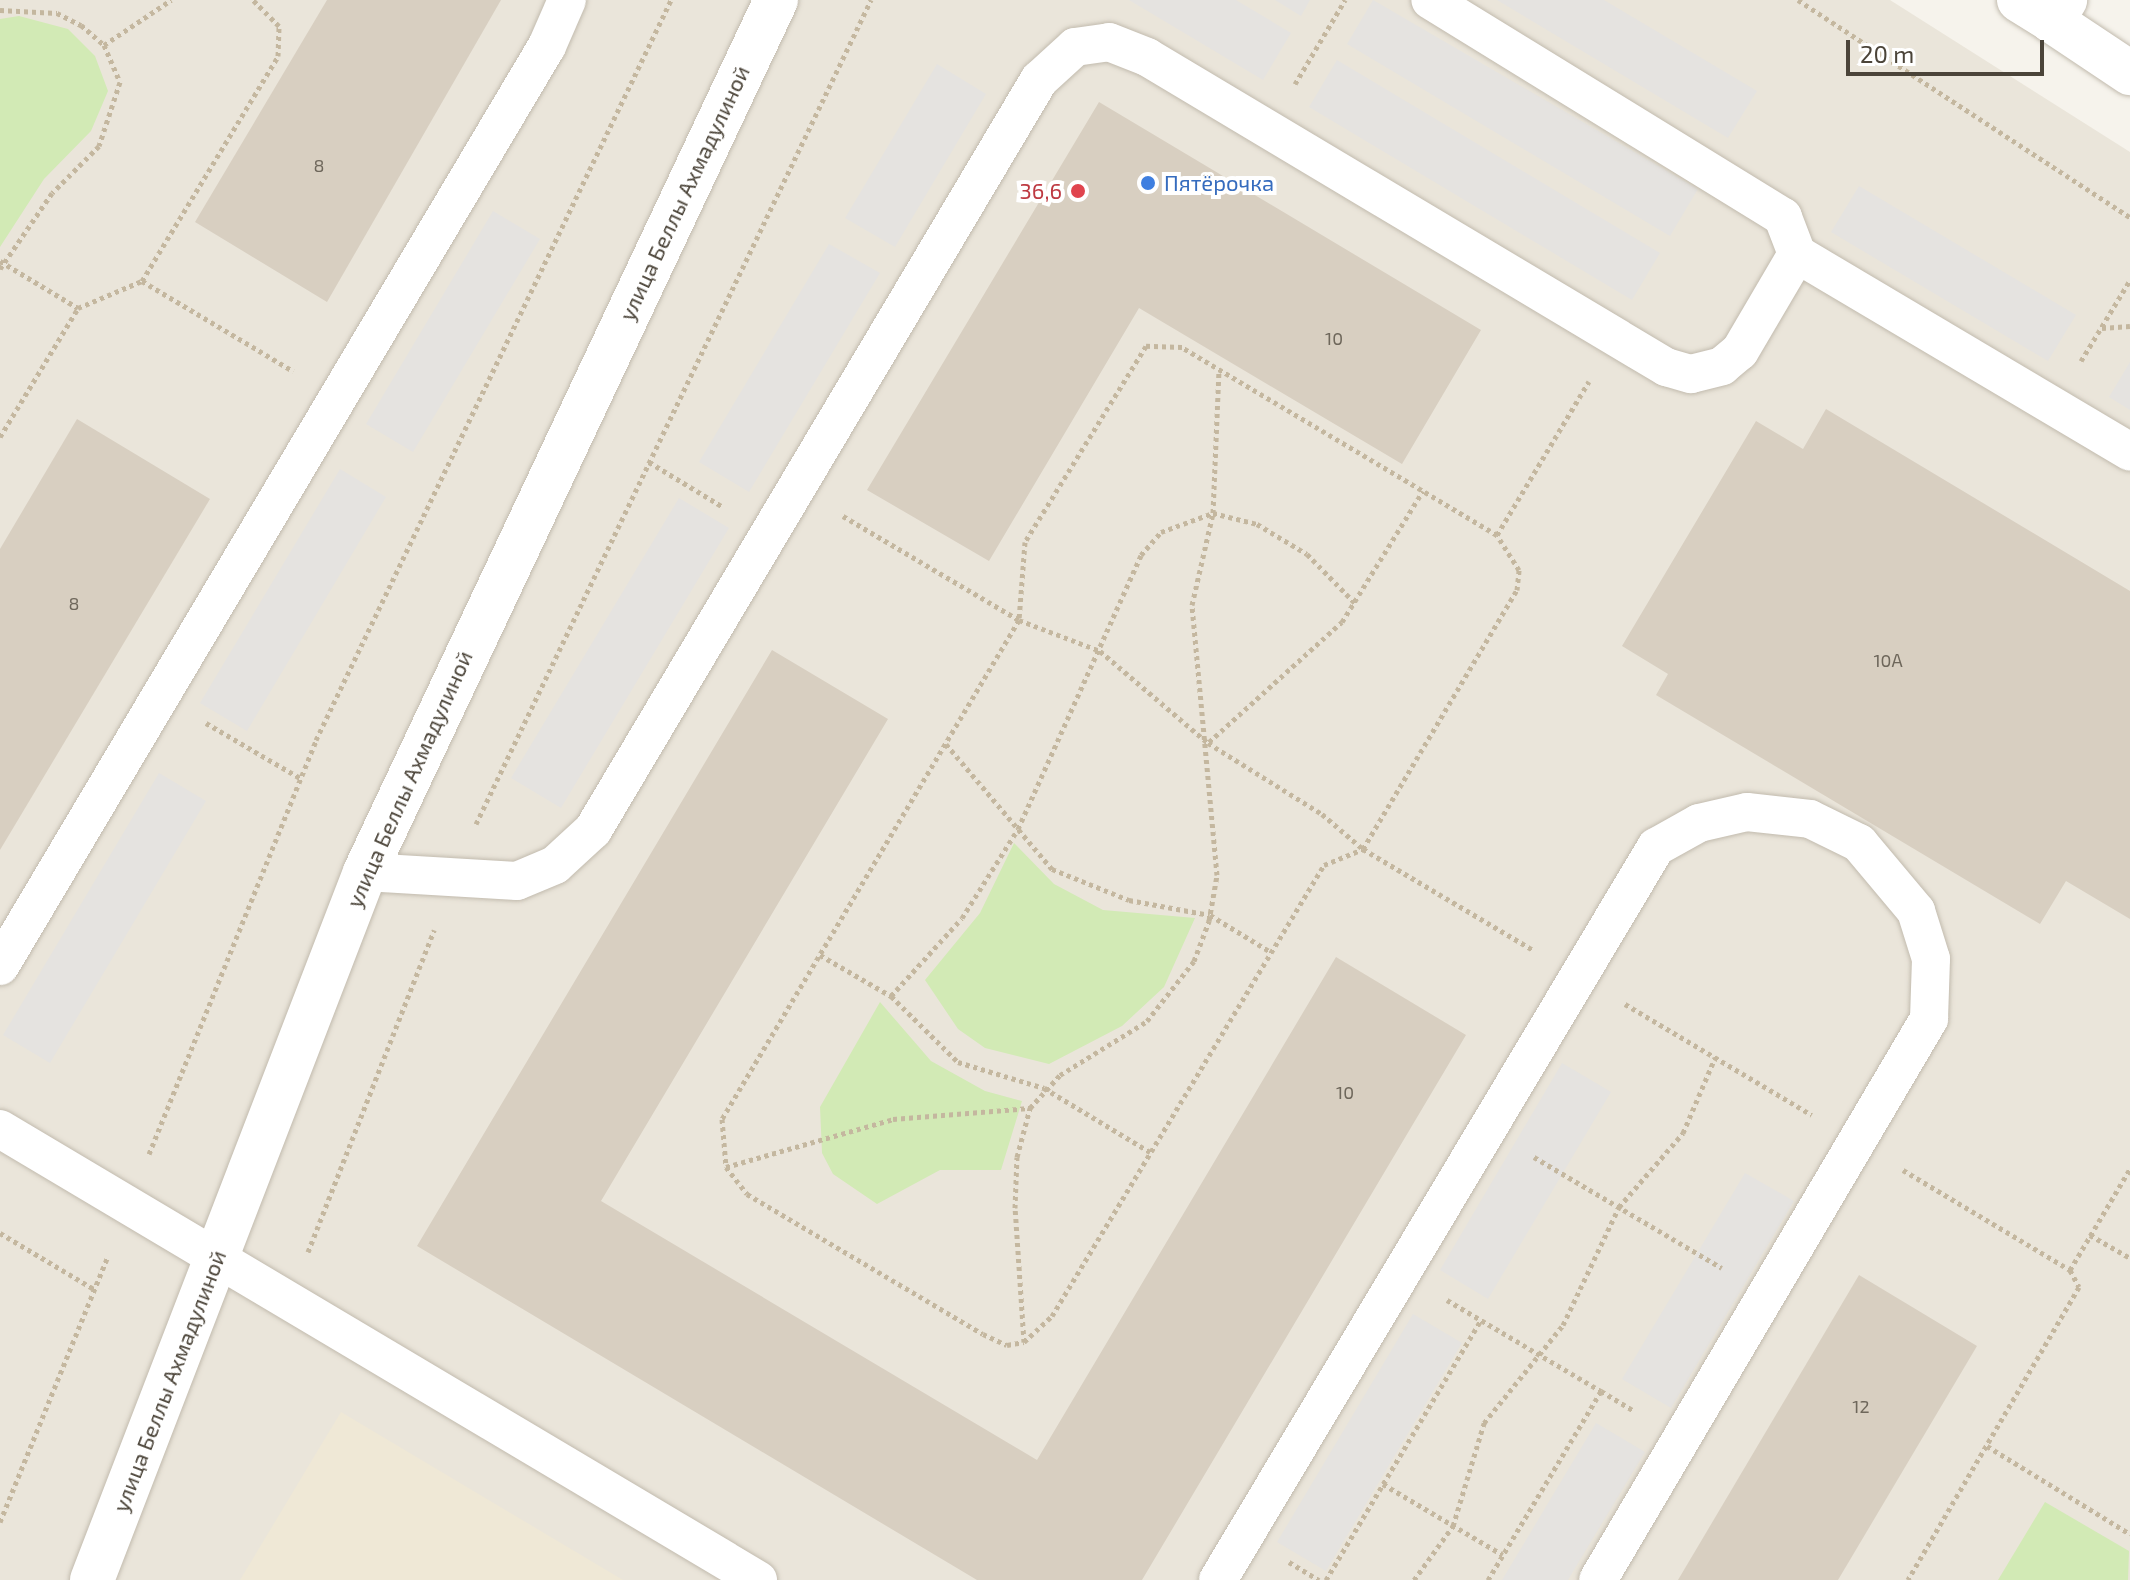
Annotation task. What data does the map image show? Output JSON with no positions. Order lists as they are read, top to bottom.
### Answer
{
  "streets": {
    "street": ["улица Беллы Ахмадулиной"]
  },
  "places": ["Пятёрочка", "36,6"],
  "house_numbers": [
    "8",
    "10",
    "8",
    "10А",
    "10",
    "12"
  ],
  "scale_bar": "20 m"
}
